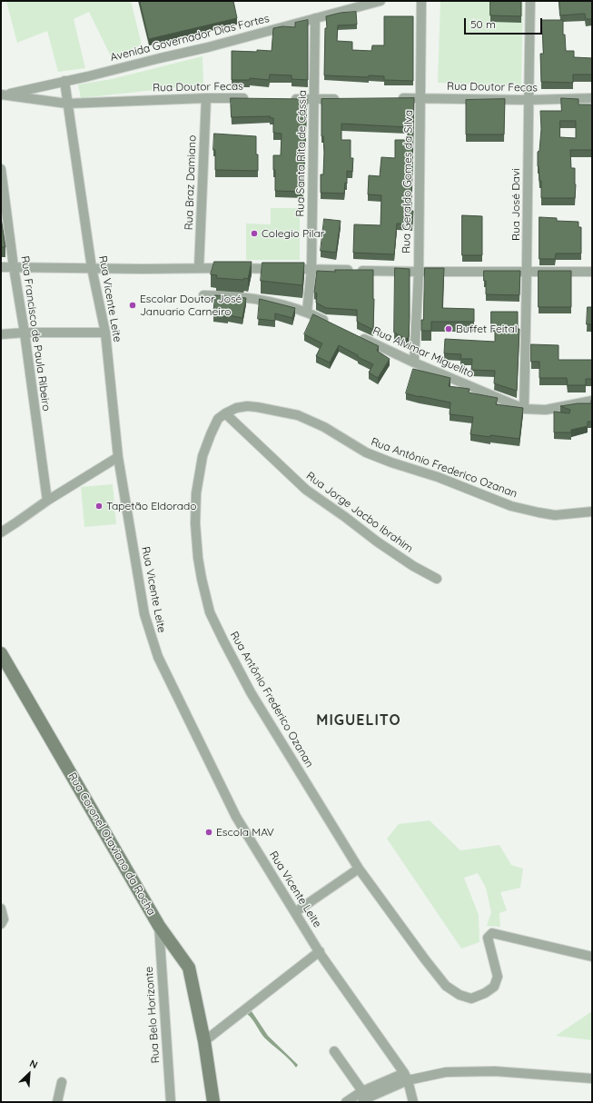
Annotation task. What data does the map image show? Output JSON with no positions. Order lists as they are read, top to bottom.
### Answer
{
  "streets": {
    "street": [
      "Avenida Governador Dias Fortes",
      "Rua Doutor Fecas",
      "Rua Santa Rita de Cássia",
      "Rua Geraldo Gomes da Silva",
      "Rua Braz Damiano",
      "Rua José Davi",
      "Rua Vicente Leite",
      "Rua Francisco de Paula Ribeiro",
      "Rua Alvimar Miguelito",
      "Rua Antônio Frederico Ozanan",
      "Rua Jorge Jacbo Ibrahim",
      "Rua Coronel Otaviano da Rocha",
      "Rua Belo Horizonte"
    ]
  },
  "crossings": [
    ["Avenida Governador Dias Fortes", "Rua Doutor Fecas"],
    ["Avenida Governador Dias Fortes", "Rua Santa Rita de Cássia"],
    ["Avenida Governador Dias Fortes", "Rua Vicente Leite"],
    ["Rua Doutor Fecas", "Rua Geraldo Gomes da Silva"],
    ["Rua Doutor Fecas", "Rua Braz Damiano"],
    ["Rua Doutor Fecas", "Rua José Davi"],
    ["Rua Doutor Fecas", "Rua Vicente Leite"],
    ["Rua Geraldo Gomes da Silva", "Rua Alvimar Miguelito"],
    ["Rua José Davi", "Rua Alvimar Miguelito"],
    ["Rua Antônio Frederico Ozanan", "Rua Jorge Jacbo Ibrahim"],
    ["Rua Coronel Otaviano da Rocha", "Rua Belo Horizonte"]
  ],
  "districts": ["MIGUELITO"],
  "places": [
    "Colegio Pilar",
    "Escolar Doutor José Januario Carneiro",
    "Buffet Feital",
    "Tapetão Eldorado",
    "Escola MAV"
  ],
  "scale_bar": "50 m",
  "north": "top right"
}
